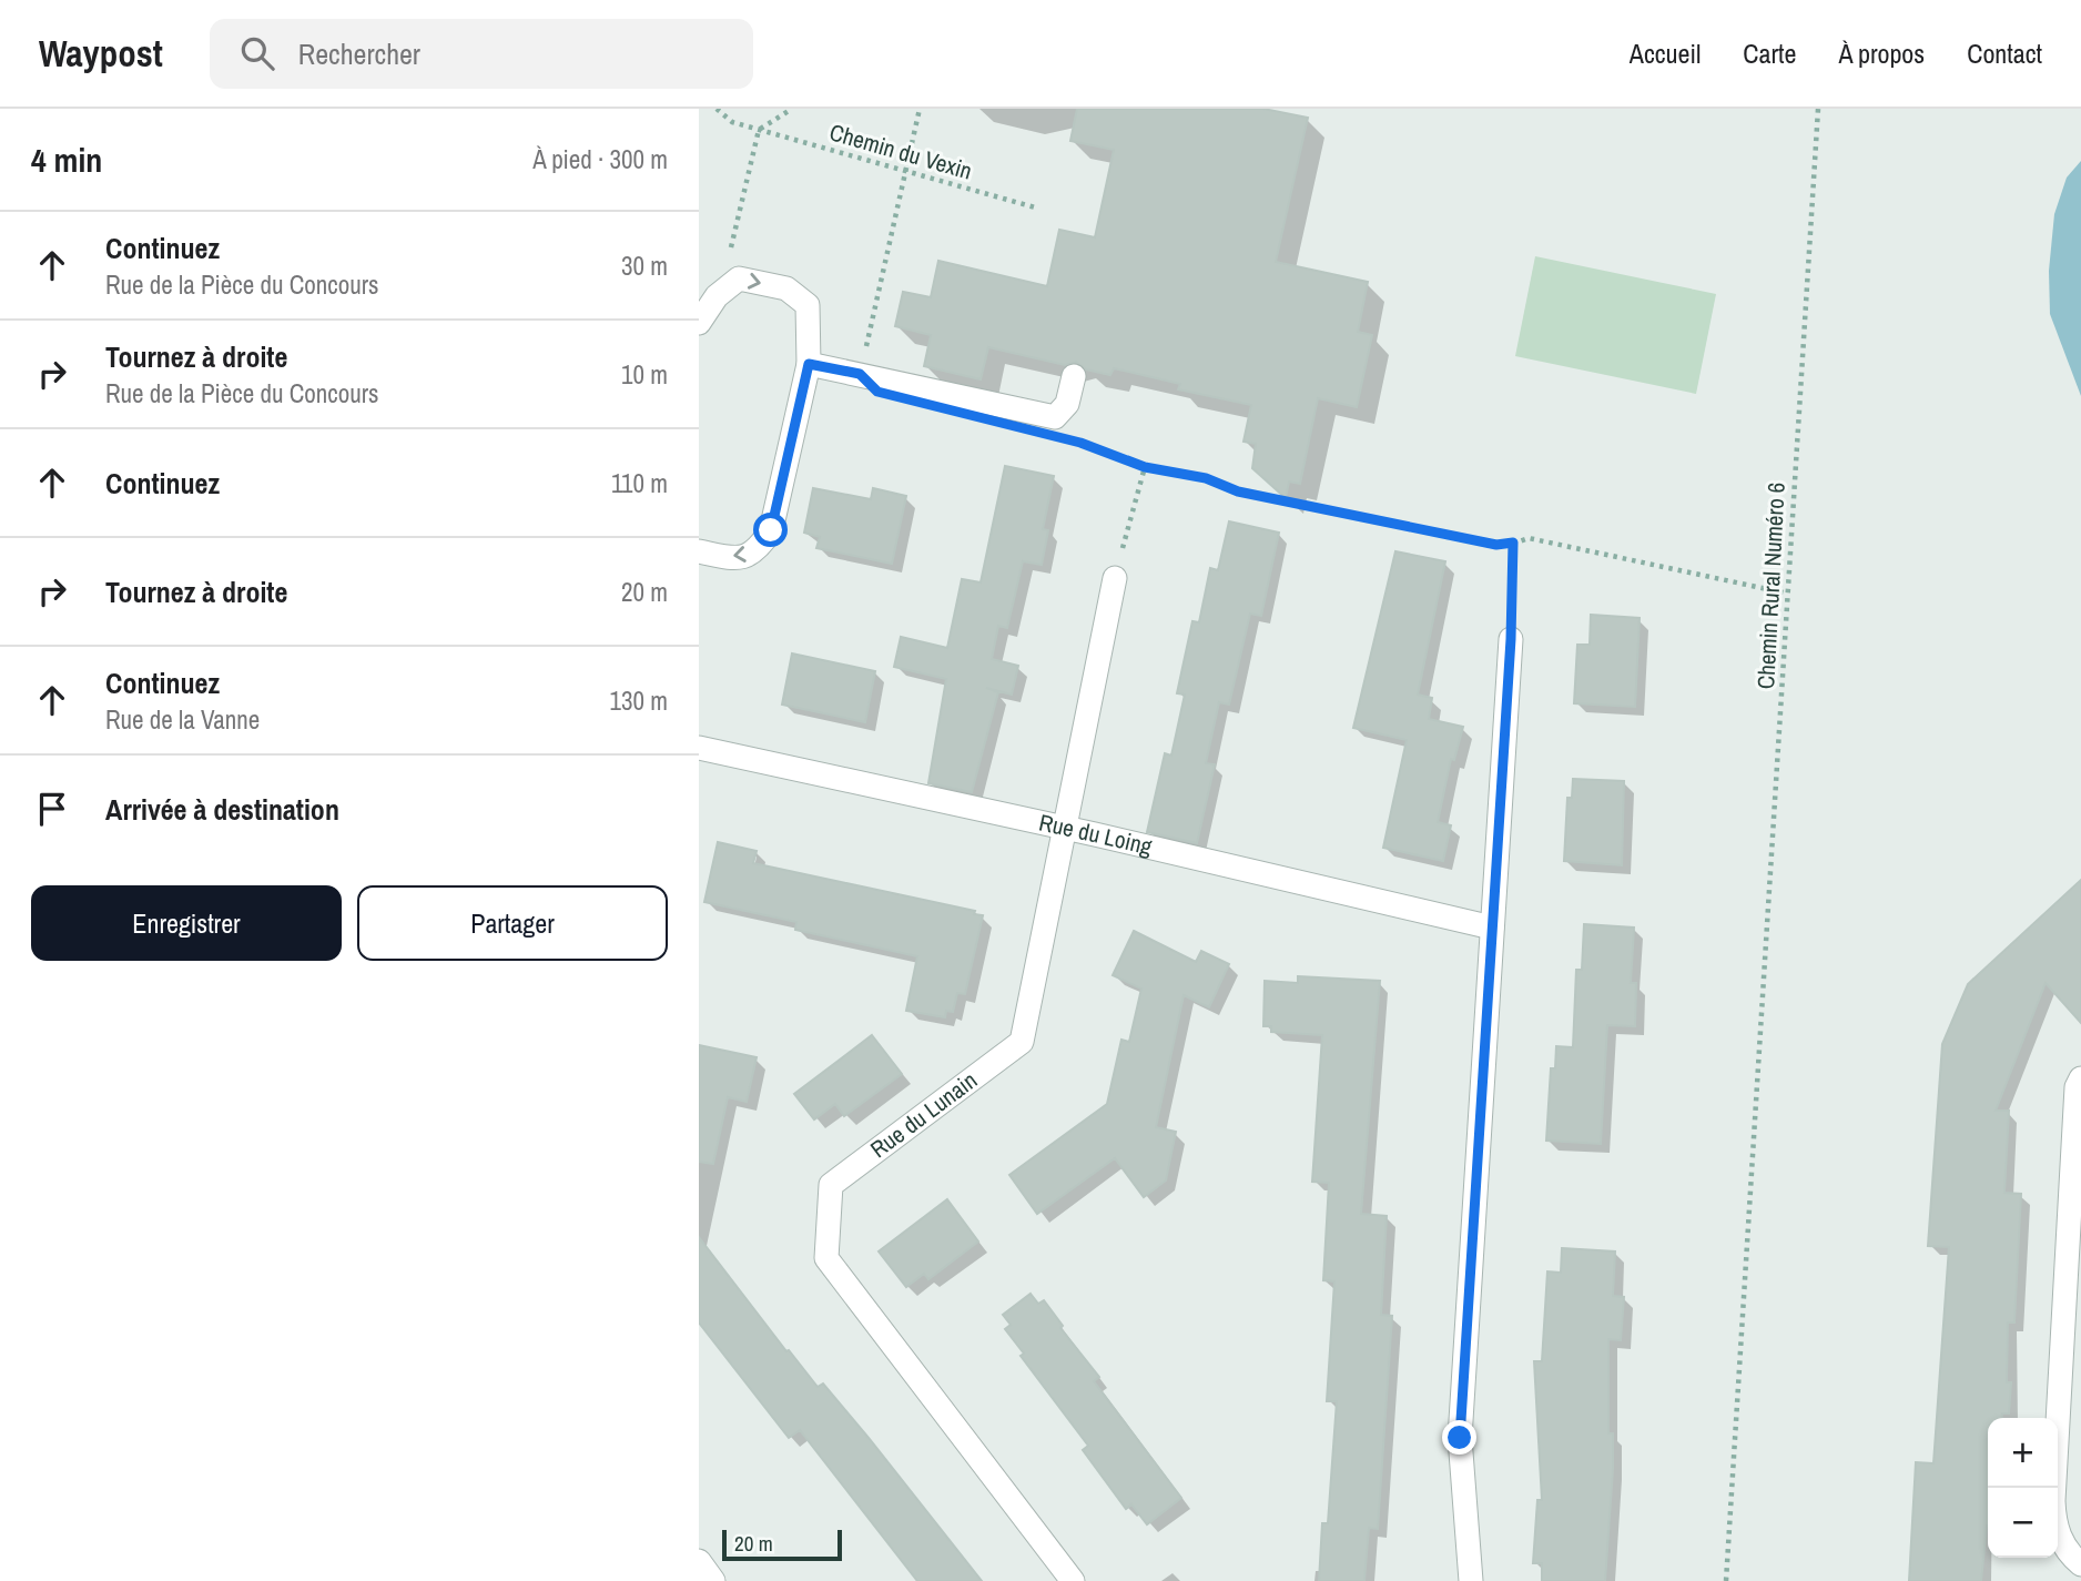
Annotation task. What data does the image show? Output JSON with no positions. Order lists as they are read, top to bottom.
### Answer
{
  "streets": {
    "street": ["Rue du Loing", "Rue du Lunain"],
    "path": ["Chemin du Vexin", "Chemin Rural Numéro 6"]
  },
  "crossings": [
    ["Rue du Loing", "Rue du Lunain"]
  ],
  "scale_bar": "20 m",
  "page": {
    "header": "Waypost",
    "search": "Rechercher",
    "nav": [
      "Accueil",
      "Carte",
      "À propos",
      "Contact"
    ],
    "heading": ["4 min", "À pied · 300 m"],
    "list": [
      ["Continuez", "Rue de la Pièce du Concours", "30 m"],
      ["Tournez à droite", "Rue de la Pièce du Concours", "10 m"],
      ["Continuez", "110 m"],
      ["Tournez à droite", "20 m"],
      ["Continuez", "Rue de la Vanne", "130 m"],
      "Arrivée à destination"
    ],
    "buttons": ["Enregistrer", "Partager"],
    "map_buttons": ["+", "−"],
    "scale": "20 m"
  }
}
